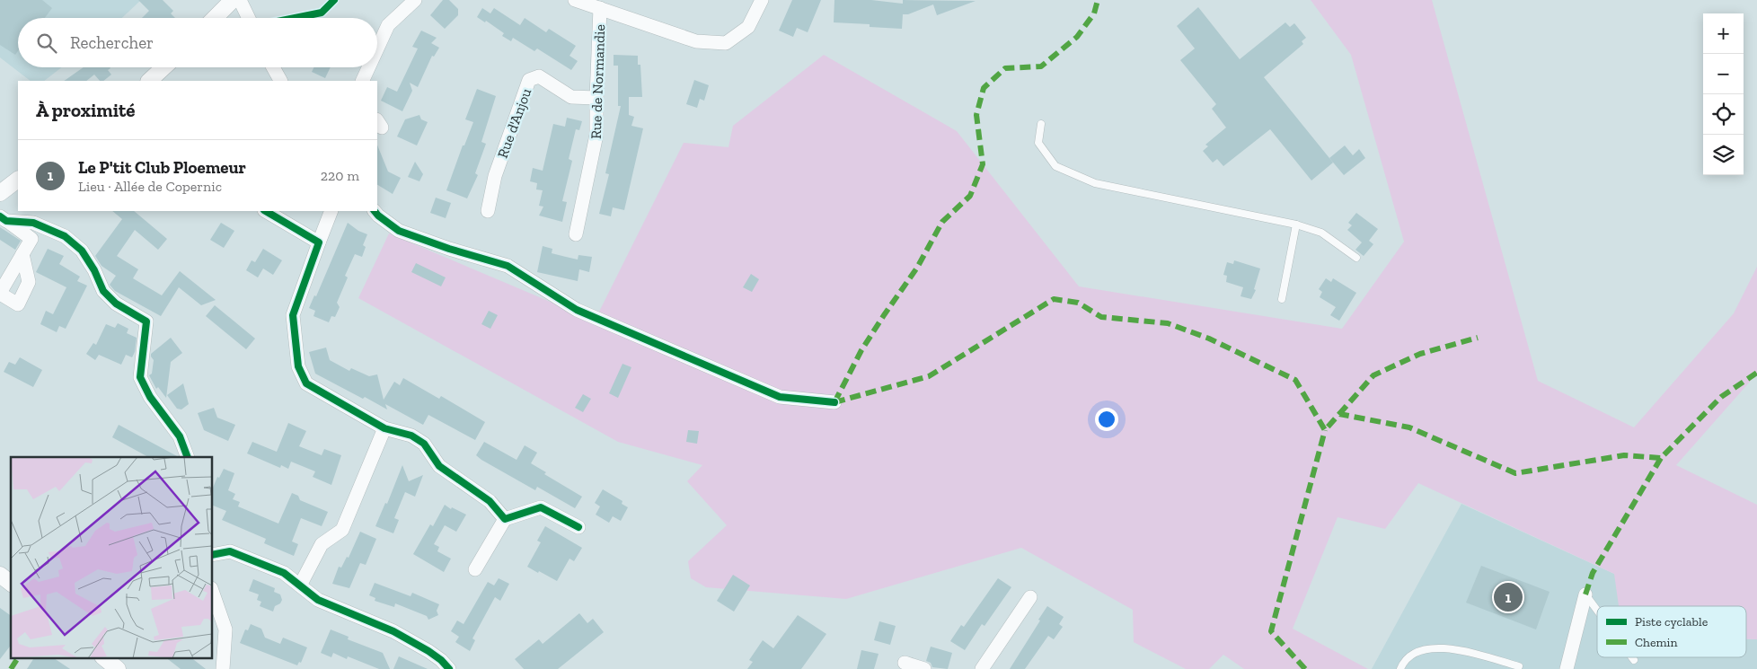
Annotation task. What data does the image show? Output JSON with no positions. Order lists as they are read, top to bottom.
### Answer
{
  "streets": {
    "street": ["Rue de Normandie", "Rue d'Anjou"]
  },
  "crossings": [
    ["Rue de Normandie", "Rue d'Anjou"]
  ],
  "legend": ["Piste cyclable", "Chemin"],
  "page": {
    "map_buttons": ["+", "−"],
    "search": "Rechercher",
    "heading": "À proximité",
    "list": [
      {
        "mark": "1",
        "name": "Le P'tit Club Ploemeur",
        "note": "Lieu · Allée de Copernic",
        "value": "220 m"
      }
    ],
    "pins": "1"
  }
}
